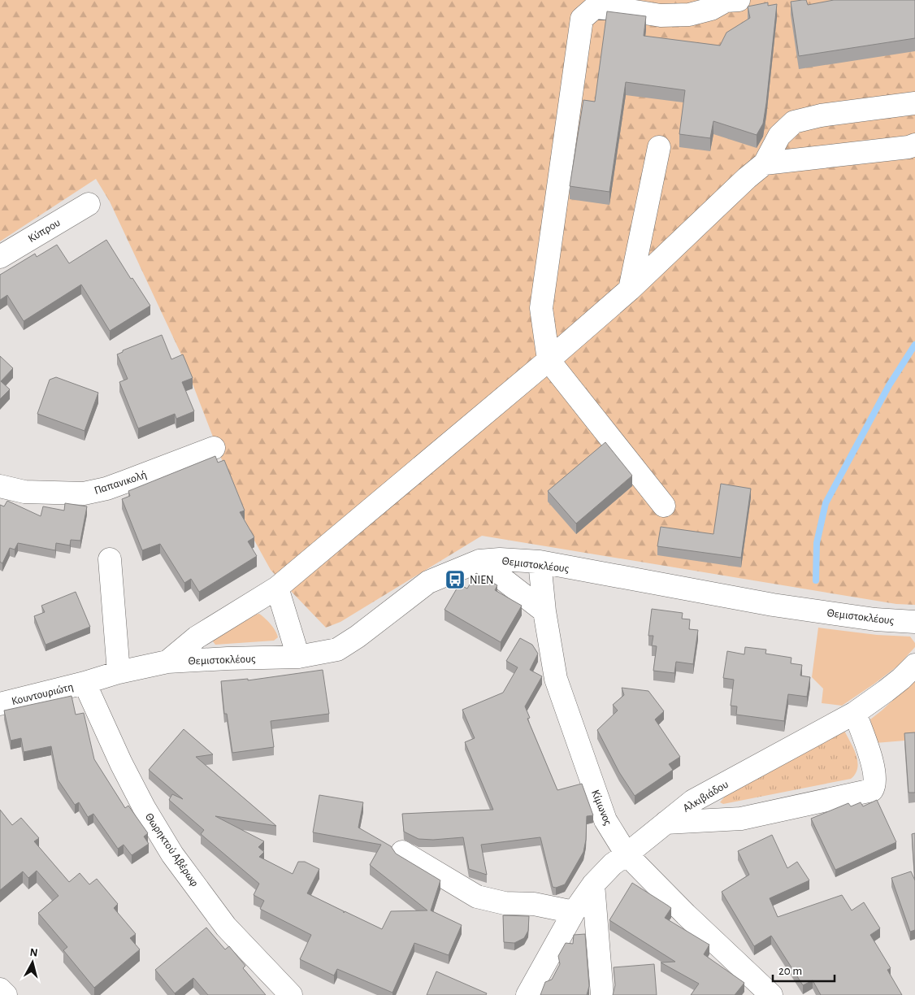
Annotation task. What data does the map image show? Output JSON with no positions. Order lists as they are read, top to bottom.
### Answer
{
  "streets": {
    "street": [
      "Κύπρου",
      "Παπανικολή",
      "Θεμιστοκλέους",
      "Κουντουριώτη",
      "Αλκιβιάδου",
      "Κίμωνος",
      "Θωρηκτού Αβέρωφ"
    ]
  },
  "crossings": [
    ["Θεμιστοκλέους", "Κουντουριώτη"],
    ["Θεμιστοκλέους", "Κίμωνος"],
    ["Θεμιστοκλέους", "Θωρηκτού Αβέρωφ"],
    ["Κουντουριώτη", "Θωρηκτού Αβέρωφ"],
    ["Αλκιβιάδου", "Κίμωνος"]
  ],
  "places": {
    "bus stop": ["ΝΙΕΝ"]
  },
  "scale_bar": "20 m",
  "north": "top"
}
